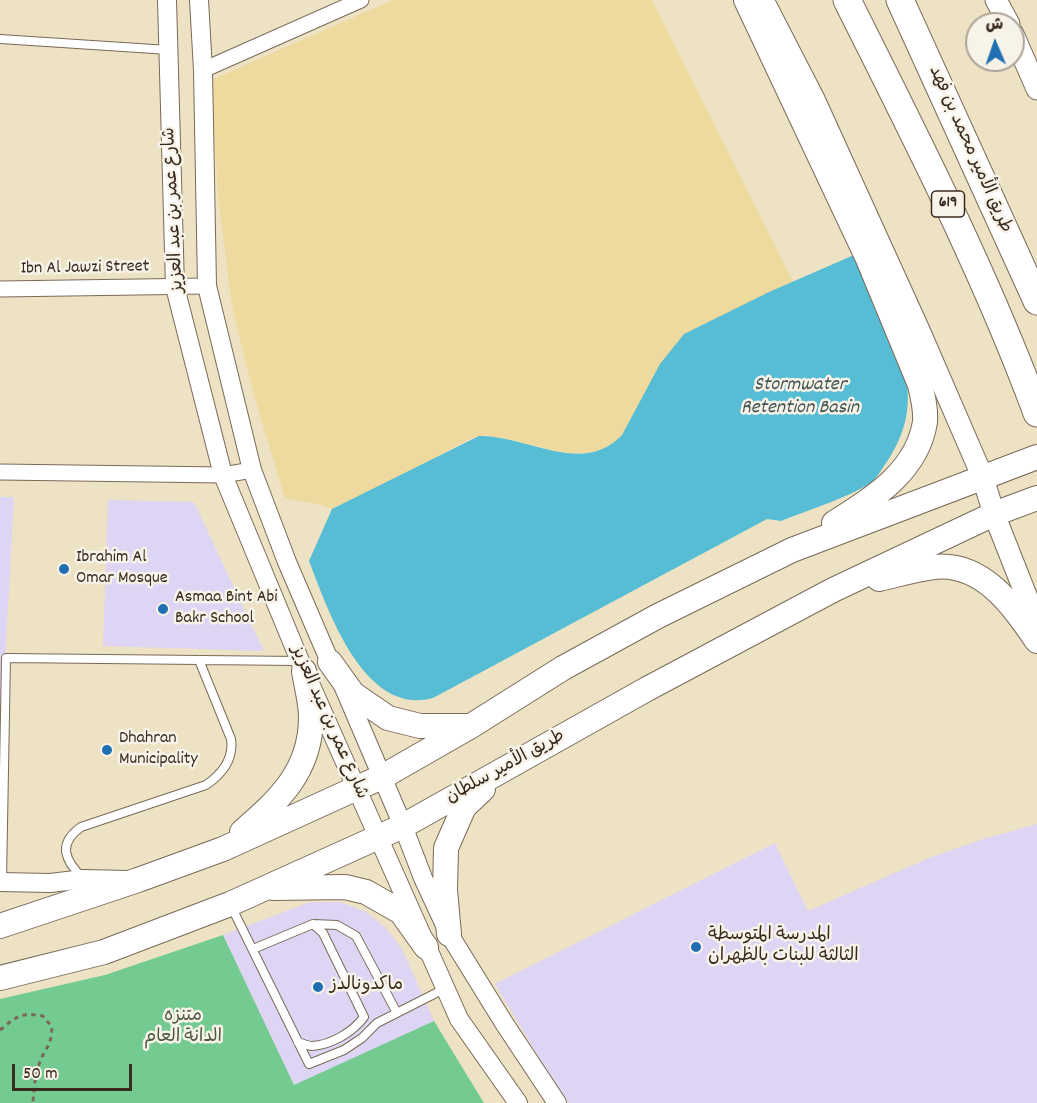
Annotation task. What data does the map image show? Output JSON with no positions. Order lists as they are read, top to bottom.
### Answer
{
  "streets": {
    "highway": ["طريق الأمير محمد بن فهد", "619"],
    "main road": ["طريق الأمير سلطان"],
    "street": ["شارع عمر بن عبد العزيز", "Ibn Al Jawzi Street"]
  },
  "crossings": [
    ["شارع عمر بن عبد العزيز", "Ibn Al Jawzi Street"],
    ["شارع عمر بن عبد العزيز", "طريق الأمير سلطان"]
  ],
  "water": ["Stormwater Retention Basin"],
  "parks": ["متنزه الدانة العام"],
  "places": [
    "Ibrahim Al Omar Mosque",
    "Asmaa Bint Abi Bakr School",
    "Dhahran Municipality",
    "المدرسة المتوسطة الثالثة للبنات بالظهران",
    "ماكدونالدز"
  ],
  "scale_bar": "50 m",
  "north": "top"
}
